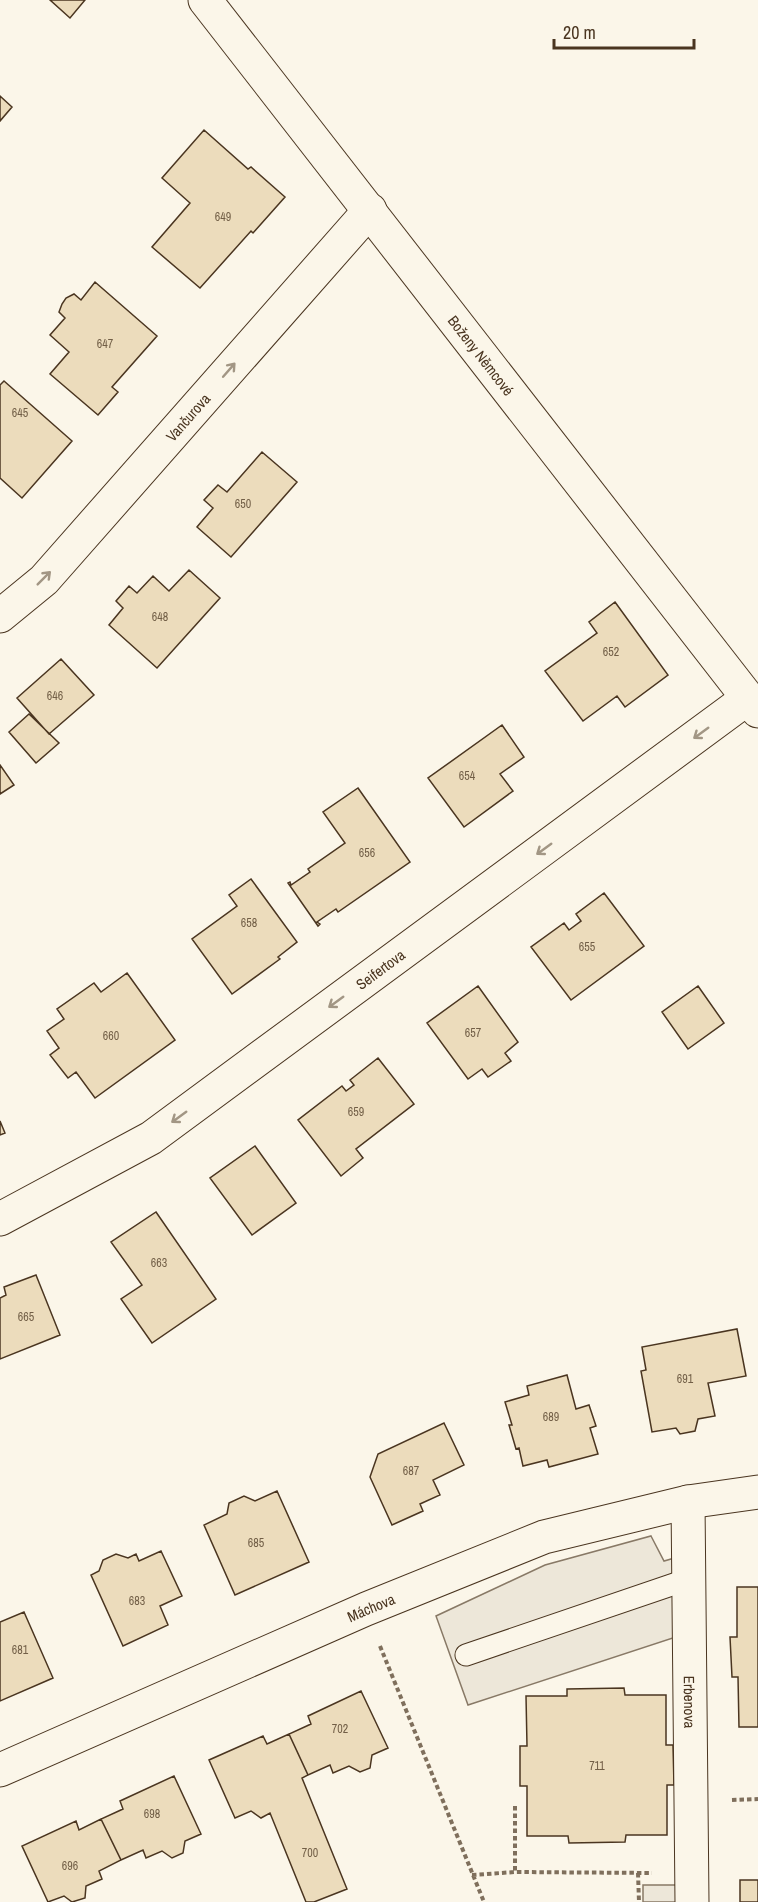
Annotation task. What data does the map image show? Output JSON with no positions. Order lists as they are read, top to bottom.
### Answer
{
  "streets": {
    "street": [
      "Boženy Němcové",
      "Vančurova",
      "Seifertova",
      "Máchova",
      "Erbenova"
    ]
  },
  "crossings": [
    ["Boženy Němcové", "Vančurova"],
    ["Boženy Němcové", "Seifertova"],
    ["Máchova", "Erbenova"]
  ],
  "one_way": ["Vančurova", "Seifertova"],
  "house_numbers": [
    "649",
    "647",
    "645",
    "650",
    "648",
    "652",
    "646",
    "654",
    "656",
    "658",
    "655",
    "657",
    "660",
    "659",
    "663",
    "665",
    "691",
    "689",
    "687",
    "685",
    "683",
    "681",
    "702",
    "711",
    "698",
    "700",
    "696"
  ],
  "scale_bar": "20 m"
}
